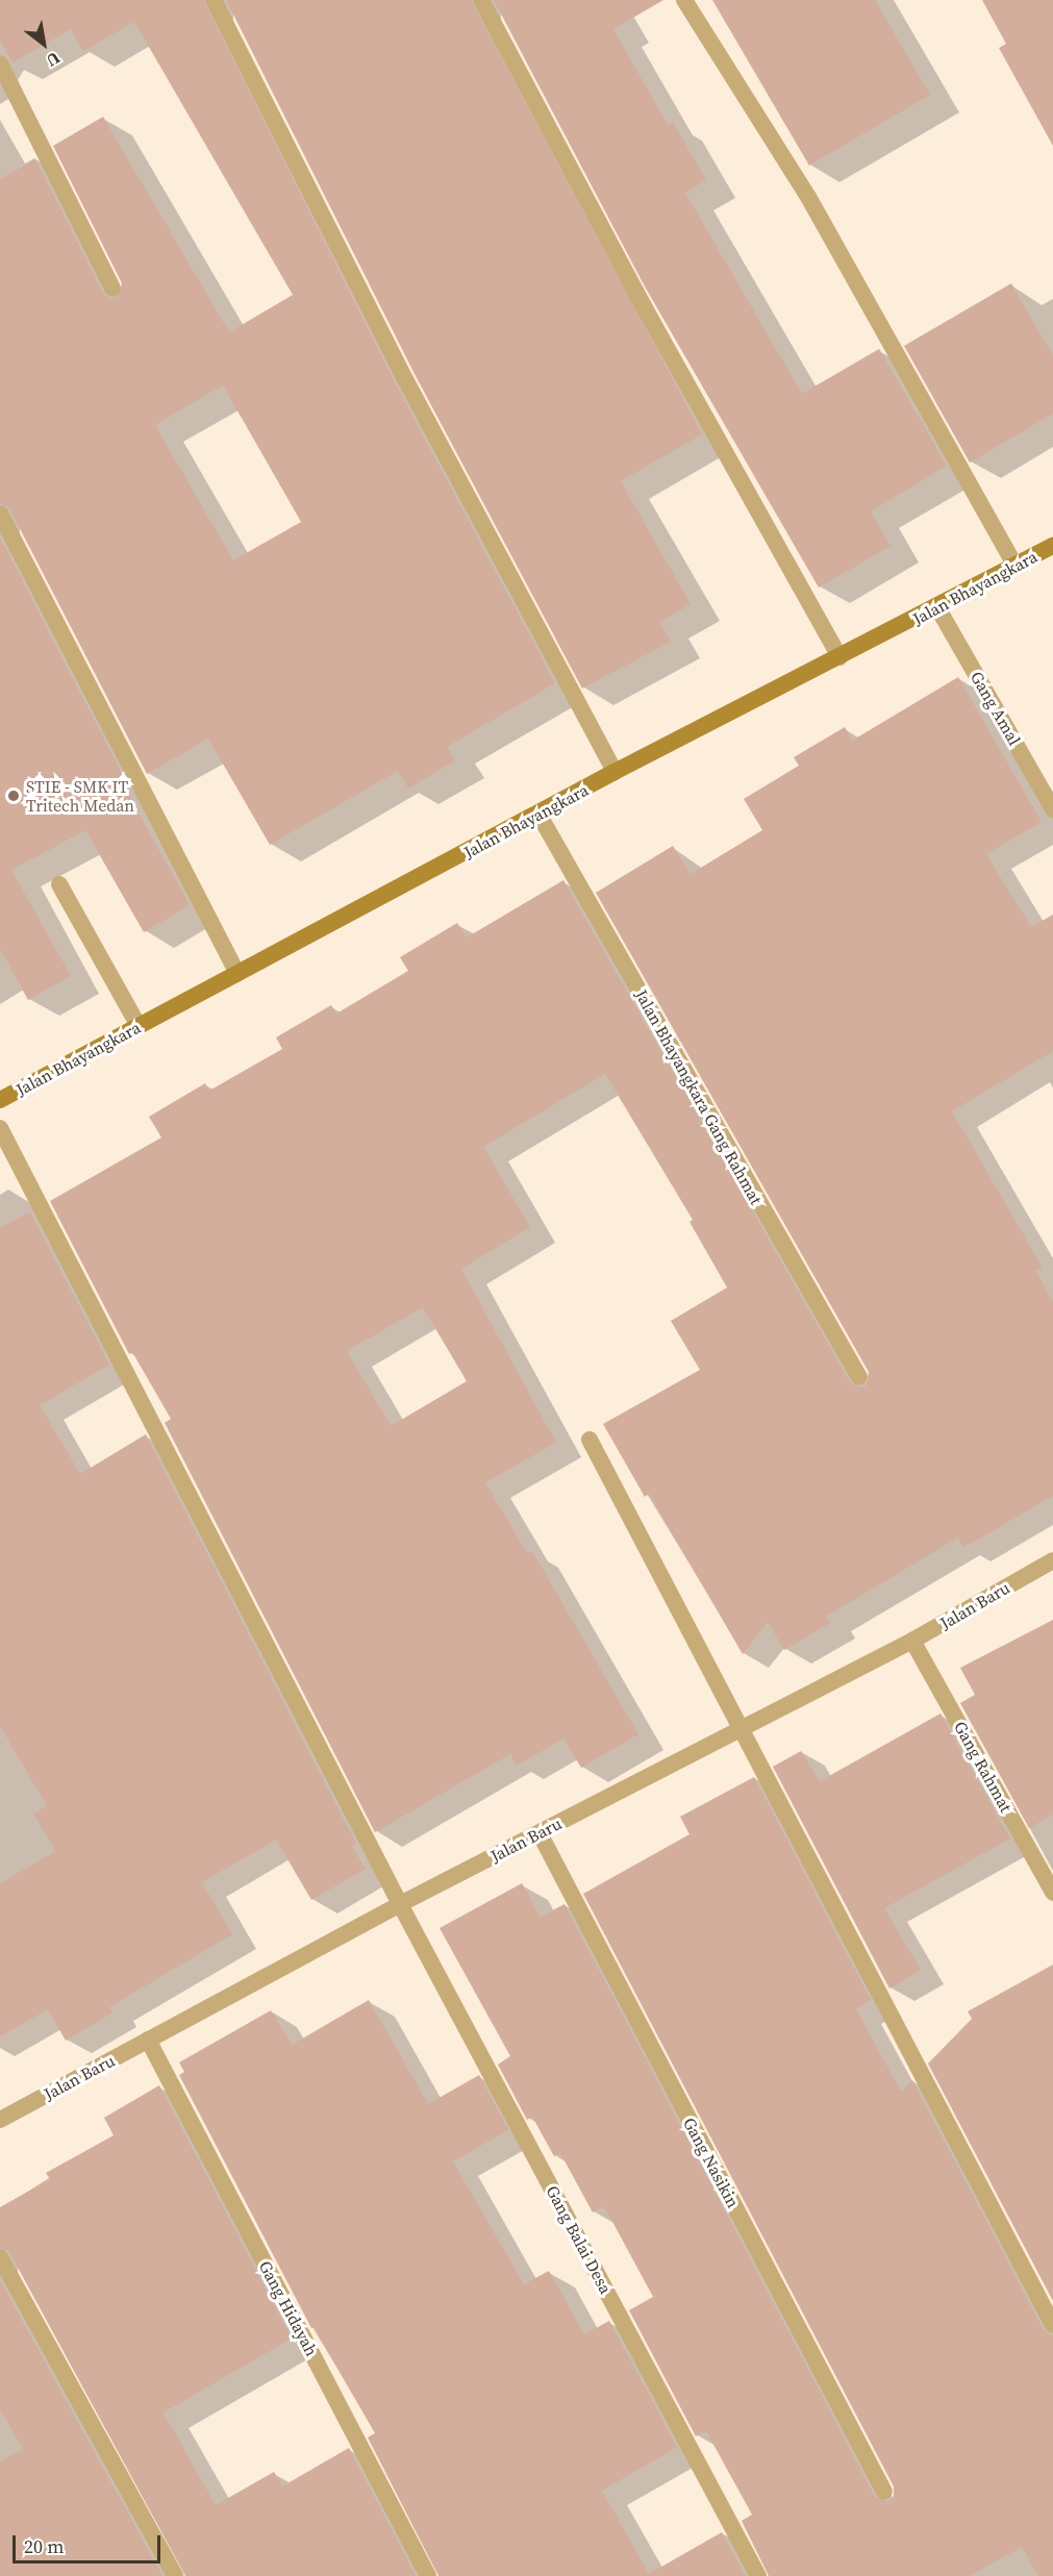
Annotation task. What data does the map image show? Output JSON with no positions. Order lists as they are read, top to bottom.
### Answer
{
  "streets": {
    "main road": ["Jalan Bhayangkara"],
    "street": [
      "Gang Amal",
      "Jalan Bhayangkara Gang Rahmat",
      "Jalan Baru",
      "Gang Rahmat",
      "Gang Nasikin",
      "Gang Balai Desa",
      "Gang Hidayah"
    ]
  },
  "crossings": [
    ["Jalan Bhayangkara", "Gang Amal"],
    ["Jalan Bhayangkara", "Jalan Bhayangkara Gang Rahmat"],
    ["Jalan Baru", "Gang Rahmat"],
    ["Jalan Baru", "Gang Nasikin"],
    ["Jalan Baru", "Gang Balai Desa"],
    ["Jalan Baru", "Gang Hidayah"]
  ],
  "places": ["STIE - SMK IT Tritech Medan"],
  "scale_bar": "20 m",
  "north": "bottom right"
}
